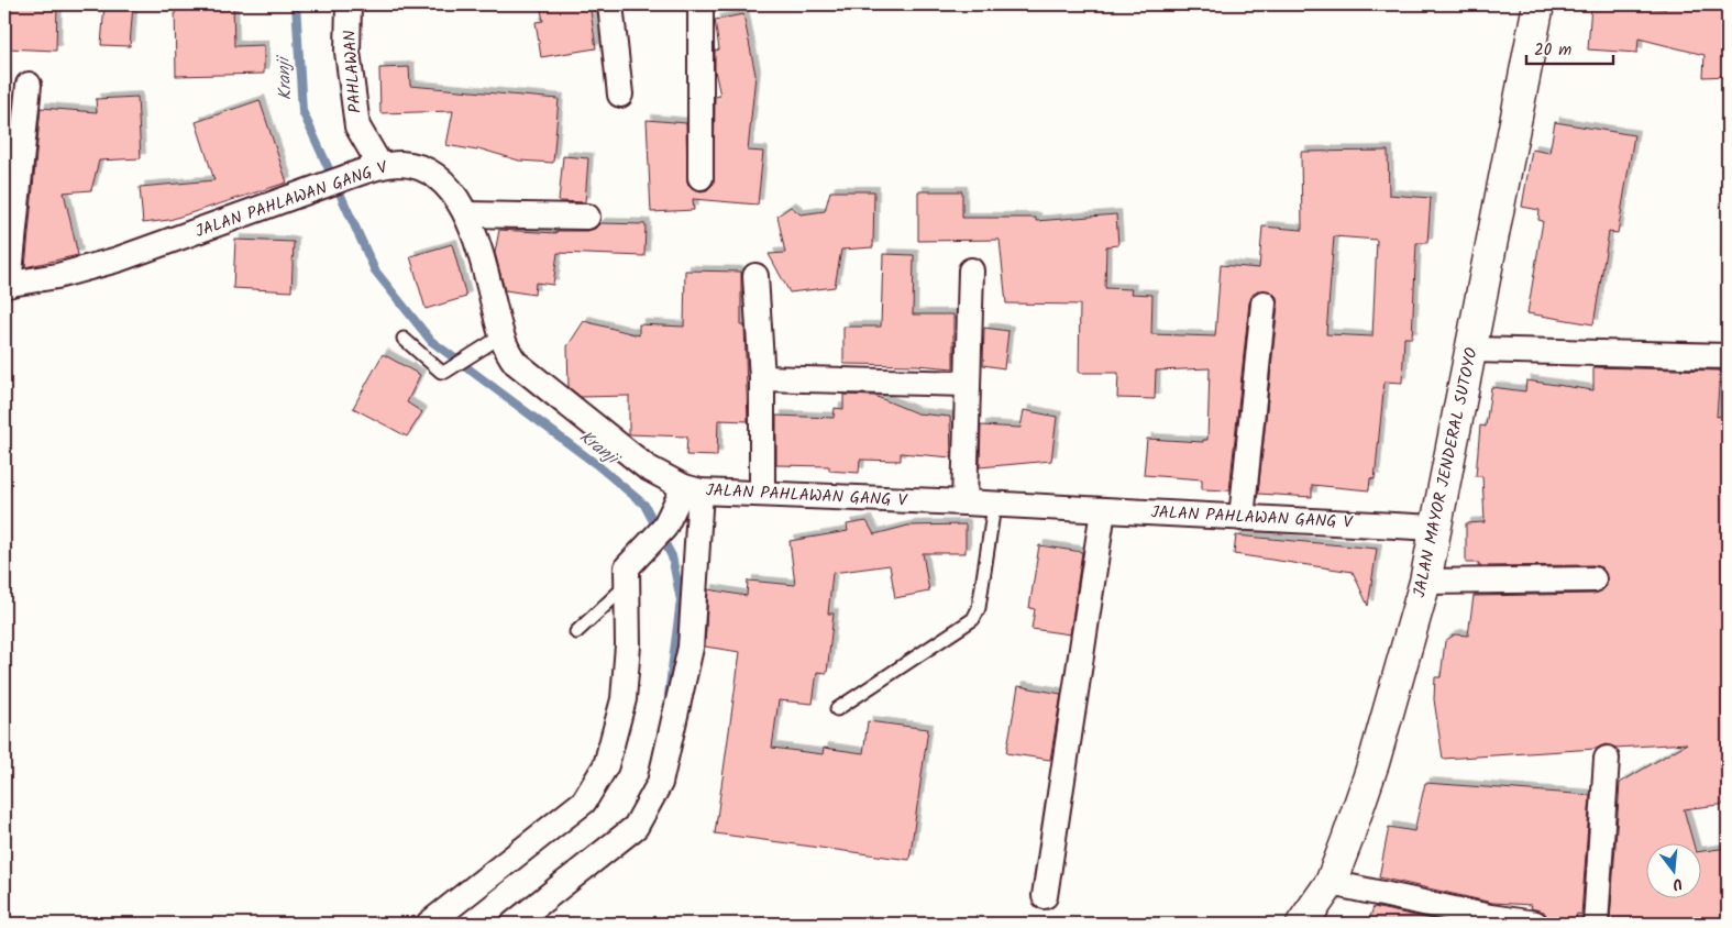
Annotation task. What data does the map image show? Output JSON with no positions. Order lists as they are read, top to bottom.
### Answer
{
  "streets": {
    "main road": ["JALAN MAYOR JENDERAL SUTOYO"],
    "street": ["PAHLAWAN", "JALAN PAHLAWAN GANG V"]
  },
  "crossings": [
    ["PAHLAWAN", "JALAN PAHLAWAN GANG V"],
    ["JALAN PAHLAWAN GANG V", "JALAN MAYOR JENDERAL SUTOYO"]
  ],
  "water": ["Kranji"],
  "scale_bar": "20 m",
  "north": "bottom"
}
